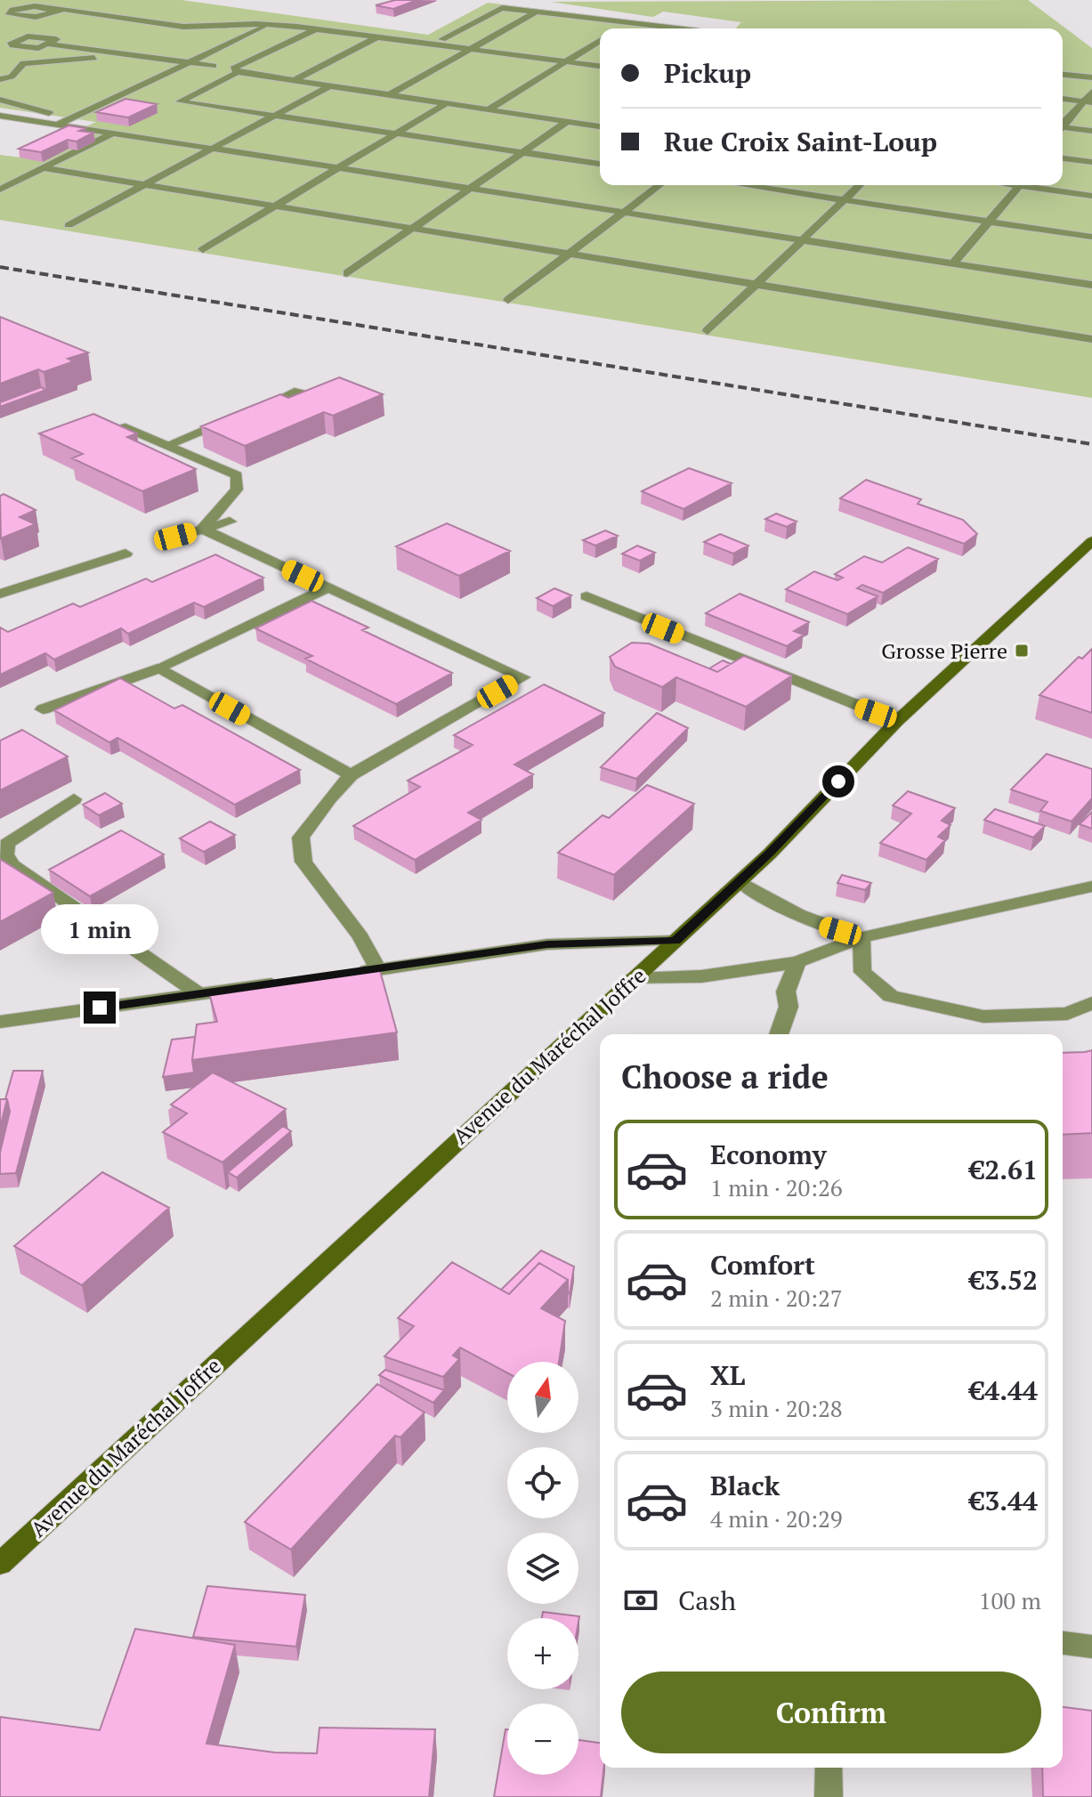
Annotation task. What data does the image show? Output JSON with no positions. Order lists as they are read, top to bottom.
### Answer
{
  "streets": {
    "main road": ["Avenue du Maréchal Joffre"]
  },
  "places": {
    "transit": ["Grosse Pierre"]
  },
  "north": "top",
  "page": {
    "banner": ["Pickup", "Rue Croix Saint-Loup"],
    "bubble": "1 min",
    "heading": "Choose a ride",
    "list": [
      {
        "name": "Economy",
        "note": "1 min · 20:26",
        "value": "€2.61"
      },
      {
        "name": "Comfort",
        "note": "2 min · 20:27",
        "value": "€3.52"
      },
      {
        "name": "XL",
        "note": "3 min · 20:28",
        "value": "€4.44"
      },
      {
        "name": "Black",
        "note": "4 min · 20:29",
        "value": "€3.44"
      }
    ],
    "map_buttons": ["+", "−"],
    "pay": ["Cash", "100 m"],
    "buttons": "Confirm"
  }
}
